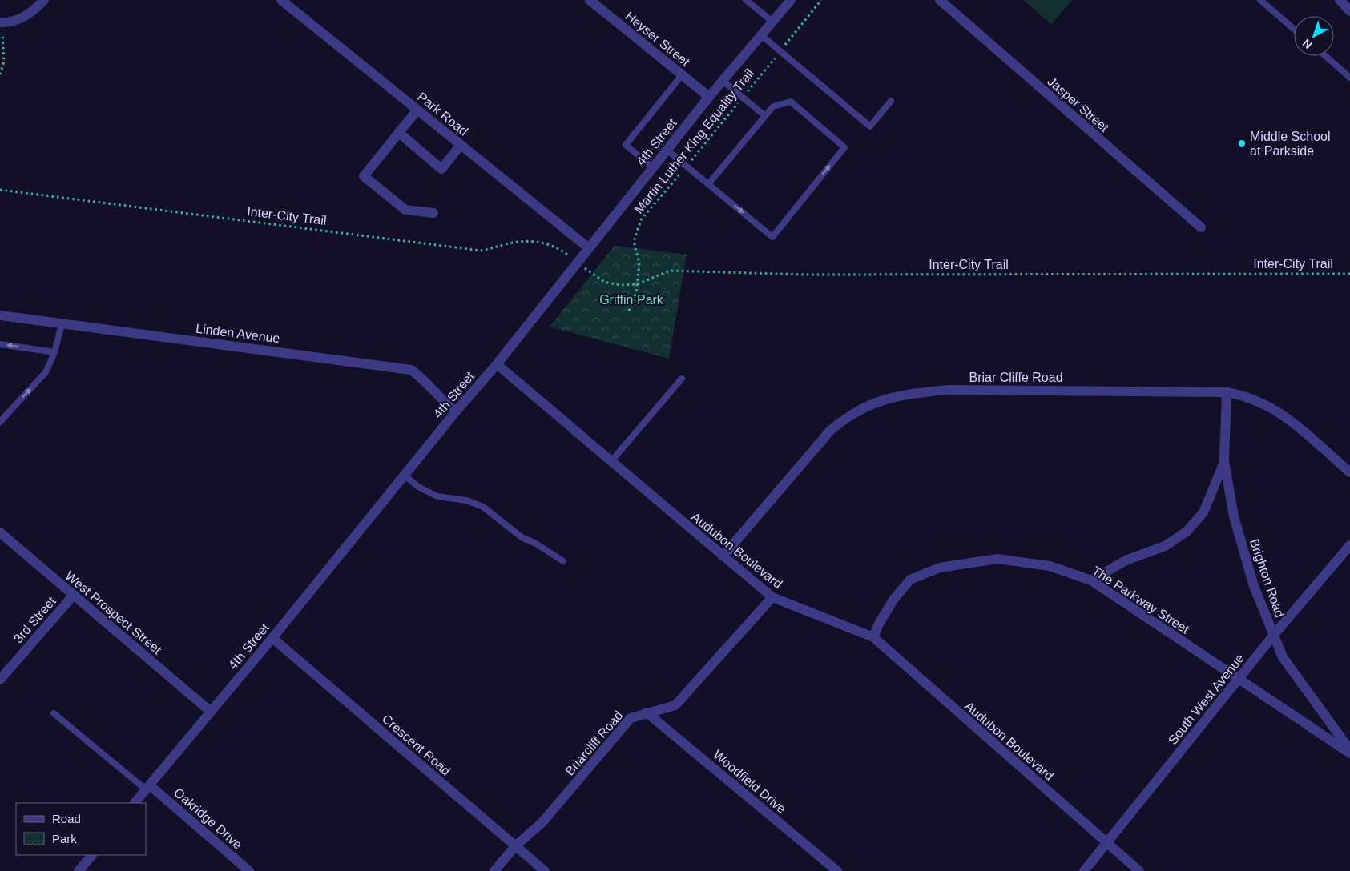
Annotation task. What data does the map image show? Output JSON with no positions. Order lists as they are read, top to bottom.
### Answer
{
  "streets": {
    "street": [
      "Heyser Street",
      "Jasper Street",
      "Park Road",
      "4th Street",
      "Linden Avenue",
      "Briar Cliffe Road",
      "Audubon Boulevard",
      "Brighton Road",
      "The Parkway Street",
      "West Prospect Street",
      "3rd Street",
      "South West Avenue",
      "Briarcliff Road",
      "Crescent Road",
      "Woodfield Drive",
      "Oakridge Drive"
    ],
    "path": ["Martin Luther King Equality Trail", "Inter-City Trail"]
  },
  "crossings": [
    ["Heyser Street", "4th Street"],
    ["Park Road", "4th Street"],
    ["Martin Luther King Equality Trail", "Inter-City Trail"],
    ["4th Street", "Linden Avenue"],
    ["4th Street", "Audubon Boulevard"],
    ["4th Street", "West Prospect Street"],
    ["4th Street", "Crescent Road"],
    ["4th Street", "Oakridge Drive"],
    ["Briar Cliffe Road", "Audubon Boulevard"],
    ["Briar Cliffe Road", "Brighton Road"],
    ["Audubon Boulevard", "The Parkway Street"],
    ["Audubon Boulevard", "South West Avenue"],
    ["Audubon Boulevard", "Briarcliff Road"],
    ["Brighton Road", "South West Avenue"],
    ["The Parkway Street", "South West Avenue"],
    ["West Prospect Street", "3rd Street"],
    ["Briarcliff Road", "Crescent Road"],
    ["Briarcliff Road", "Woodfield Drive"]
  ],
  "parks": ["Griffin Park"],
  "places": ["Middle School at Parkside"],
  "legend": ["Road", "Park"],
  "north": "bottom left"
}
